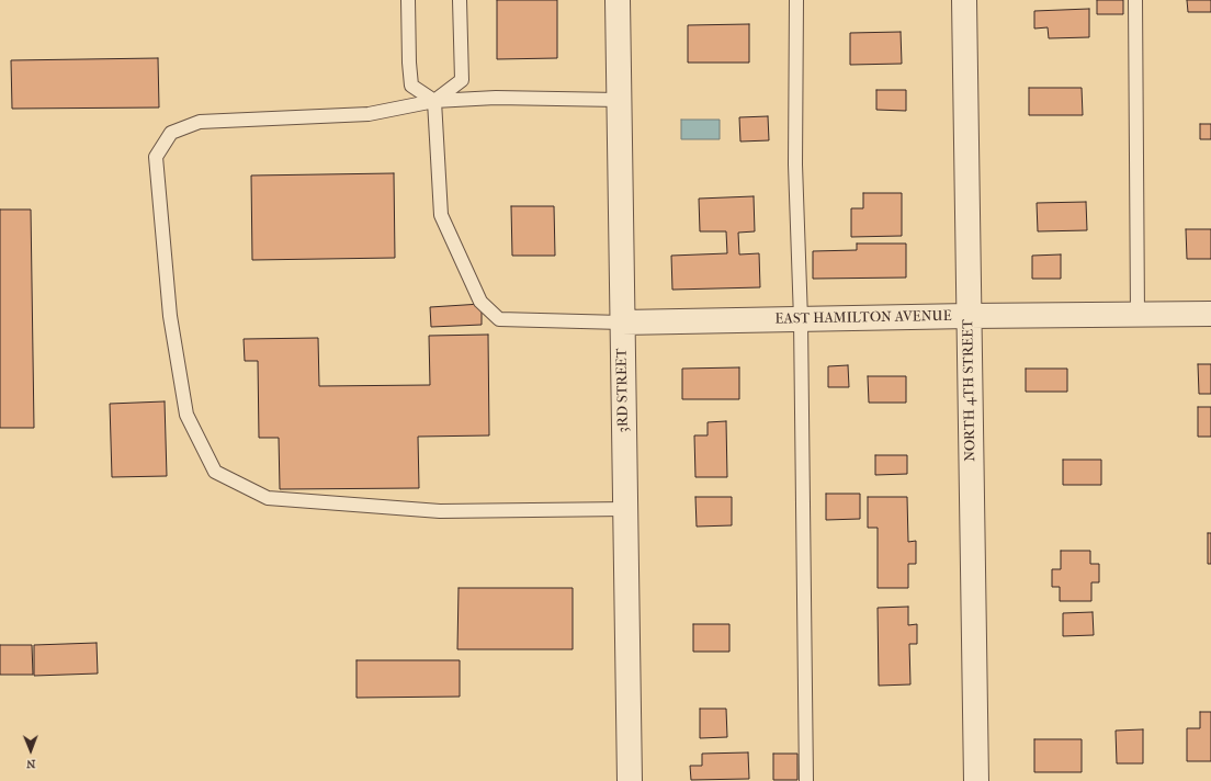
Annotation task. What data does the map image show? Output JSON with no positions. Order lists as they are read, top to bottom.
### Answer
{
  "streets": {
    "street": ["EAST HAMILTON AVENUE", "3RD STREET", "NORTH 4TH STREET"]
  },
  "crossings": [
    ["EAST HAMILTON AVENUE", "3RD STREET"],
    ["EAST HAMILTON AVENUE", "NORTH 4TH STREET"]
  ],
  "north": "bottom"
}
